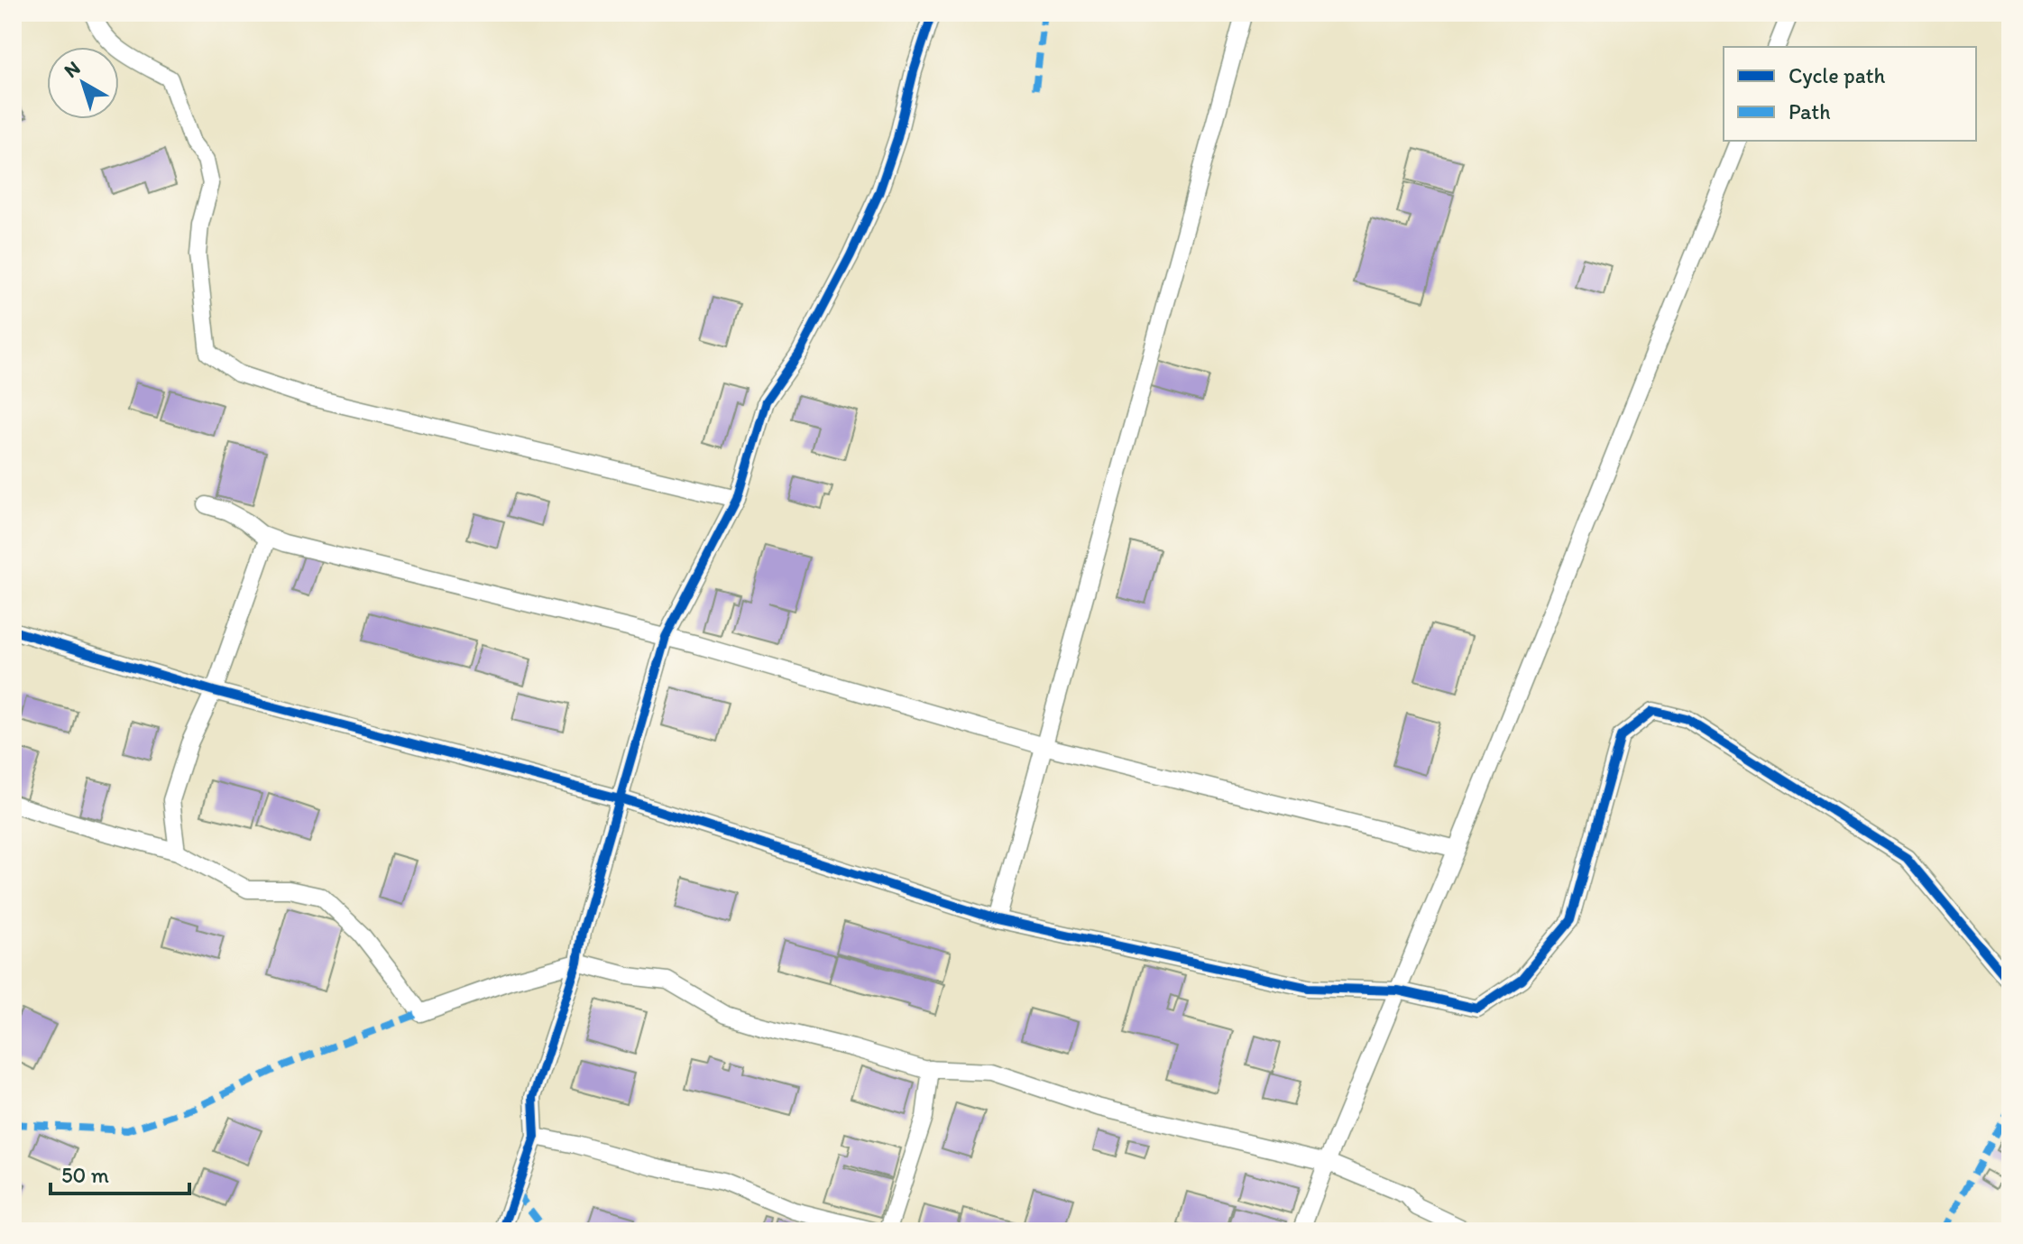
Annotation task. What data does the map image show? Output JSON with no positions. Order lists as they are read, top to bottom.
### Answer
{
  "legend": ["Cycle path", "Path"],
  "scale_bar": "50 m",
  "north": "top left"
}
